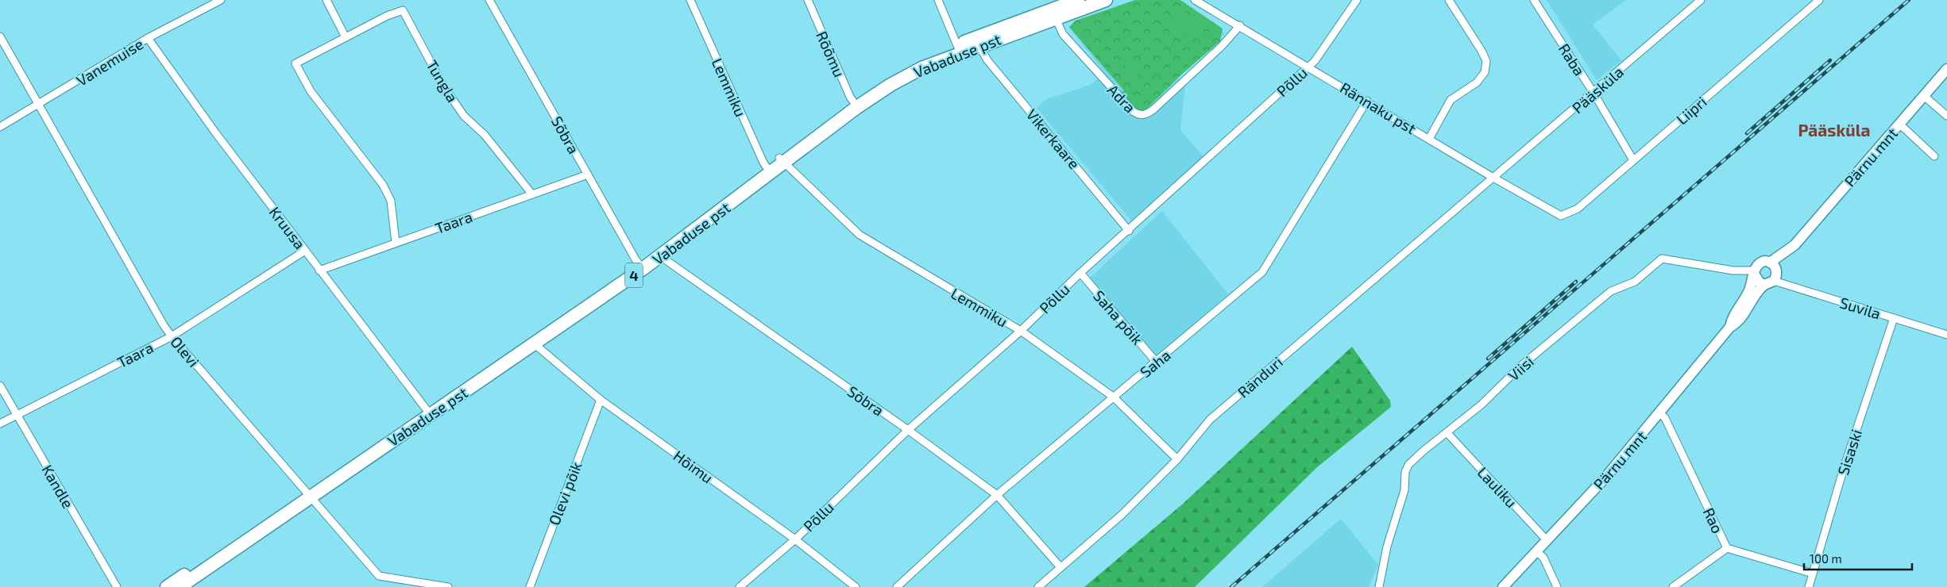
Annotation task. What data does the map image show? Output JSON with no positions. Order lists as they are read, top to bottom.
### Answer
{
  "streets": {
    "highway": ["Vabaduse pst", "4"],
    "main road": ["Pärnu mnt"],
    "street": [
      "Rõõmu",
      "Raba",
      "Vanemuise",
      "Tungla",
      "Põllu",
      "Lemmiku",
      "Pääsküla",
      "Adra",
      "Rännaku pst",
      "Liipri",
      "Sõbra",
      "Vikerkaare",
      "Taara",
      "Kruusa",
      "Suvila",
      "Saha põik",
      "Olevi",
      "Saha",
      "Viisi",
      "Ränduri",
      "Sisaski",
      "Hõimu",
      "Kandle",
      "Lauliku",
      "Olevi põik",
      "Rao"
    ]
  },
  "crossings": [
    ["Rõõmu", "Vabaduse pst"],
    ["Vabaduse pst", "Lemmiku"],
    ["Vabaduse pst", "Adra"],
    ["Vabaduse pst", "Sõbra"],
    ["Vabaduse pst", "Vikerkaare"],
    ["Vabaduse pst", "Kruusa"],
    ["Vabaduse pst", "Olevi"],
    ["Vabaduse pst", "Hõimu"],
    ["Raba", "Pääsküla"],
    ["Raba", "Liipri"],
    ["Vanemuise", "Kruusa"],
    ["Vanemuise", "Olevi"],
    ["Tungla", "Taara"],
    ["Põllu", "Lemmiku"],
    ["Põllu", "Rännaku pst"],
    ["Põllu", "Sõbra"],
    ["Põllu", "Vikerkaare"],
    ["Põllu", "Saha põik"],
    ["Põllu", "Hõimu"],
    ["Lemmiku", "Saha"],
    ["Lemmiku", "Ränduri"],
    ["Pääsküla", "Rännaku pst"],
    ["Pääsküla", "Ränduri"],
    ["Adra", "Rännaku pst"],
    ["Rännaku pst", "Liipri"],
    ["Rännaku pst", "Saha"],
    ["Rännaku pst", "Ränduri"],
    ["Sõbra", "Taara"],
    ["Sõbra", "Saha"],
    ["Sõbra", "Ränduri"],
    ["Pärnu mnt", "Suvila"],
    ["Pärnu mnt", "Viisi"],
    ["Pärnu mnt", "Lauliku"],
    ["Pärnu mnt", "Rao"],
    ["Taara", "Kruusa"],
    ["Taara", "Olevi"],
    ["Taara", "Kandle"],
    ["Suvila", "Viisi"],
    ["Suvila", "Sisaski"],
    ["Saha põik", "Saha"],
    ["Viisi", "Lauliku"],
    ["Sisaski", "Rao"],
    ["Hõimu", "Olevi põik"]
  ],
  "districts": ["Pääsküla"],
  "scale_bar": "100 m"
}
